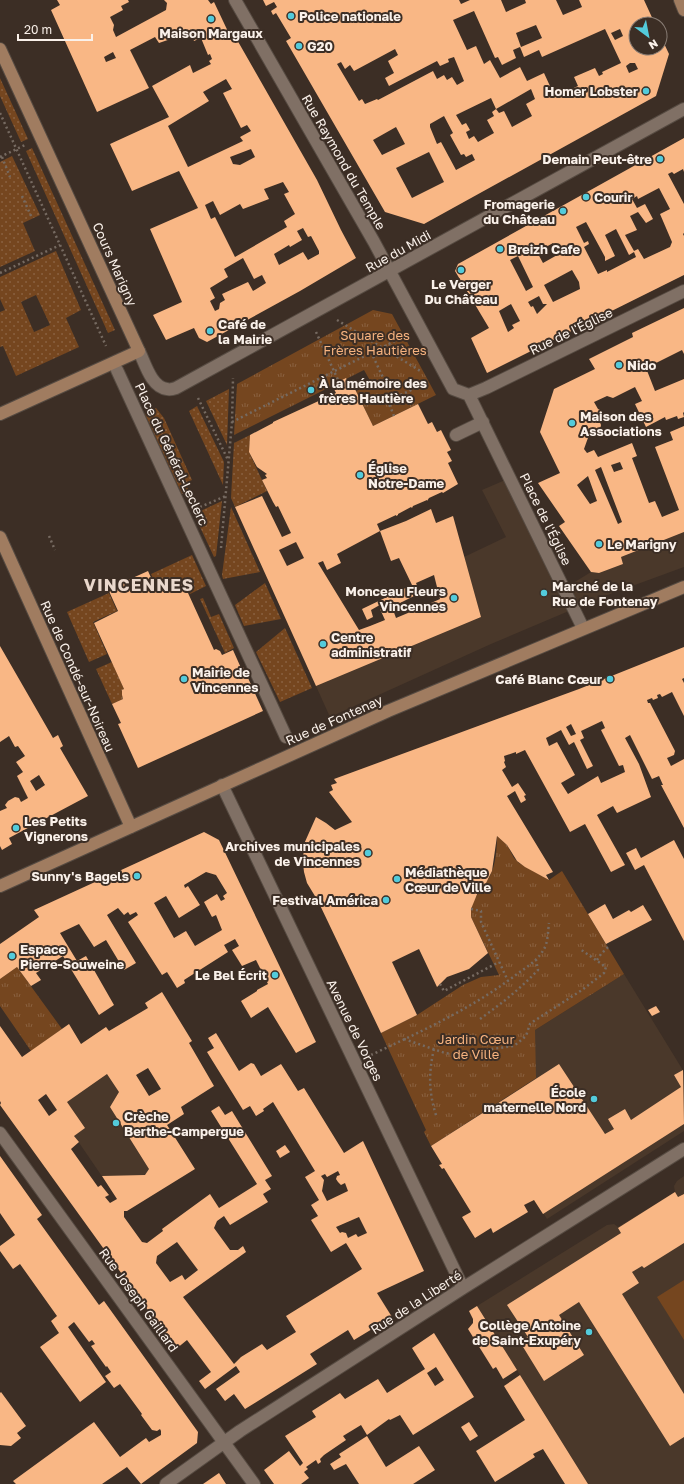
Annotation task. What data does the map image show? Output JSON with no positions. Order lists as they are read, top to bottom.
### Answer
{
  "streets": {
    "street": [
      "Rue Raymond du Temple",
      "Rue du Midi",
      "Cours Marigny",
      "Rue de l'Église",
      "Place du Général-Leclerc",
      "Place de l'Église",
      "Rue de Condé-sur-Noireau",
      "Rue de Fontenay",
      "Avenue de Vorges",
      "Rue Joseph Gaillard",
      "Rue de la Liberté"
    ]
  },
  "crossings": [
    ["Rue Raymond du Temple", "Rue du Midi"],
    ["Rue du Midi", "Cours Marigny"],
    ["Rue de l'Église", "Place de l'Église"],
    ["Place de l'Église", "Rue de Fontenay"],
    ["Rue de Condé-sur-Noireau", "Rue de Fontenay"],
    ["Rue de Fontenay", "Avenue de Vorges"],
    ["Avenue de Vorges", "Rue de la Liberté"],
    ["Rue Joseph Gaillard", "Rue de la Liberté"]
  ],
  "districts": ["VINCENNES"],
  "parks": ["Square des Frères Hautières", "Jardin Cœur de Ville"],
  "places": [
    "Police nationale",
    "Maison Margaux",
    "G20",
    "Homer Lobster",
    "Demain Peut-être",
    "Courir",
    "Fromagerie du Château",
    "Breizh Cafe",
    "Le Verger Du Château",
    "Café de la Mairie",
    "Nido",
    "À la mémoire des frères Hautière",
    "Maison des Associations",
    "Église Notre-Dame",
    "Le Marigny",
    "Marché de la Rue de Fontenay",
    "Monceau Fleurs Vincennes",
    "Centre administratif",
    "Mairie de Vincennes",
    "Café Blanc Cœur",
    "Les Petits Vignerons",
    "Archives municipales de Vincennes",
    "Sunny's Bagels",
    "Médiathèque Cœur de Ville",
    "Festival América",
    "Espace Pierre-Souweine",
    "Le Bel Écrit",
    "École maternelle Nord",
    "Crèche Berthe-Campergue",
    "Collège Antoine de Saint-Exupéry"
  ],
  "scale_bar": "20 m",
  "north": "bottom right"
}
